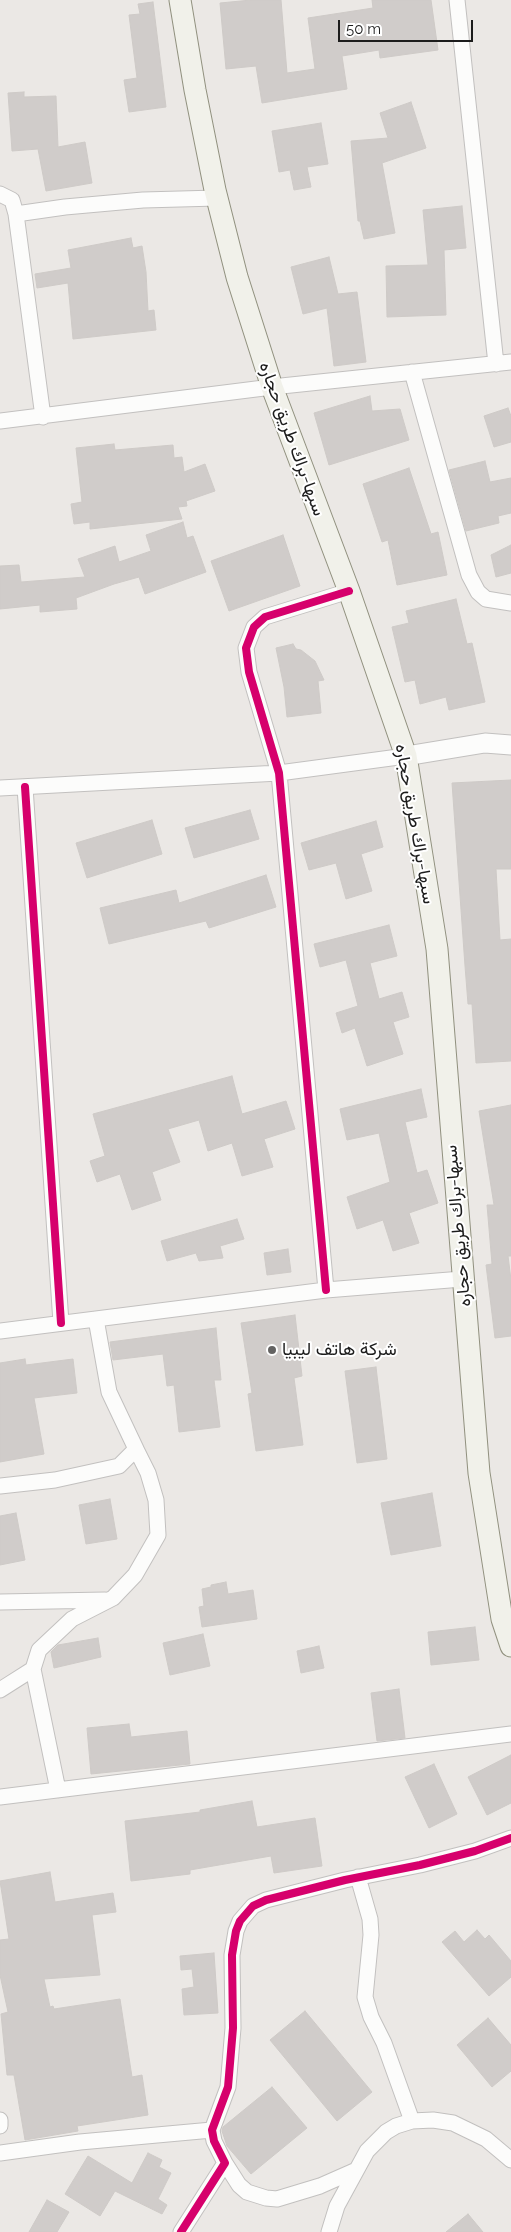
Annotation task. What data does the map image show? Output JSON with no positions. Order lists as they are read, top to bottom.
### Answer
{
  "streets": {
    "main road": ["سبها-براك طريق حجاره"]
  },
  "places": ["شركة هاتف ليبيا"],
  "scale_bar": "50 m"
}
